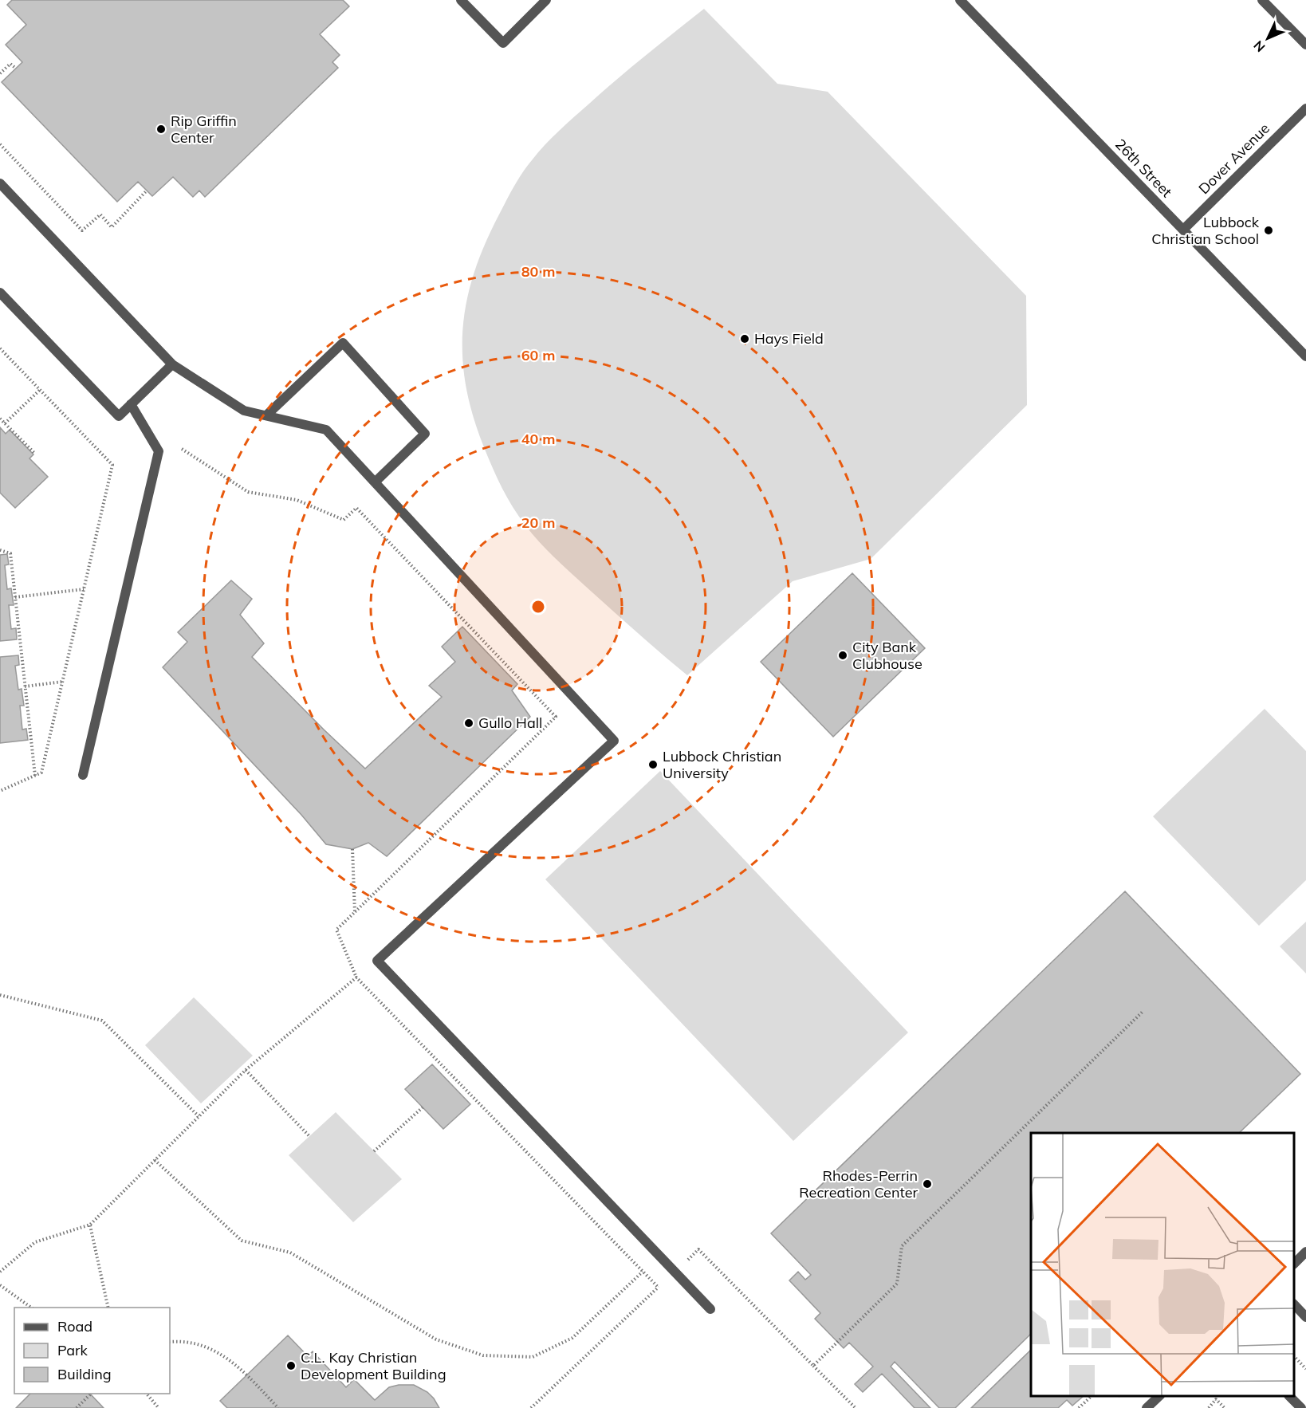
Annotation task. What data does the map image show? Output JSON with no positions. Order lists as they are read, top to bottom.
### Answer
{
  "streets": {
    "street": ["Dover Avenue", "26th Street"]
  },
  "crossings": [
    ["Dover Avenue", "26th Street"]
  ],
  "places": [
    "Rip Griffin Center",
    "Lubbock Christian School",
    "Hays Field",
    "City Bank Clubhouse",
    "Gullo Hall",
    "Lubbock Christian University",
    "Rhodes-Perrin Recreation Center",
    "C.L. Kay Christian Development Building"
  ],
  "legend": ["Road", "Park", "Building"],
  "north": "bottom left",
  "rings": [
    "80 m",
    "60 m",
    "40 m",
    "20 m"
  ]
}
